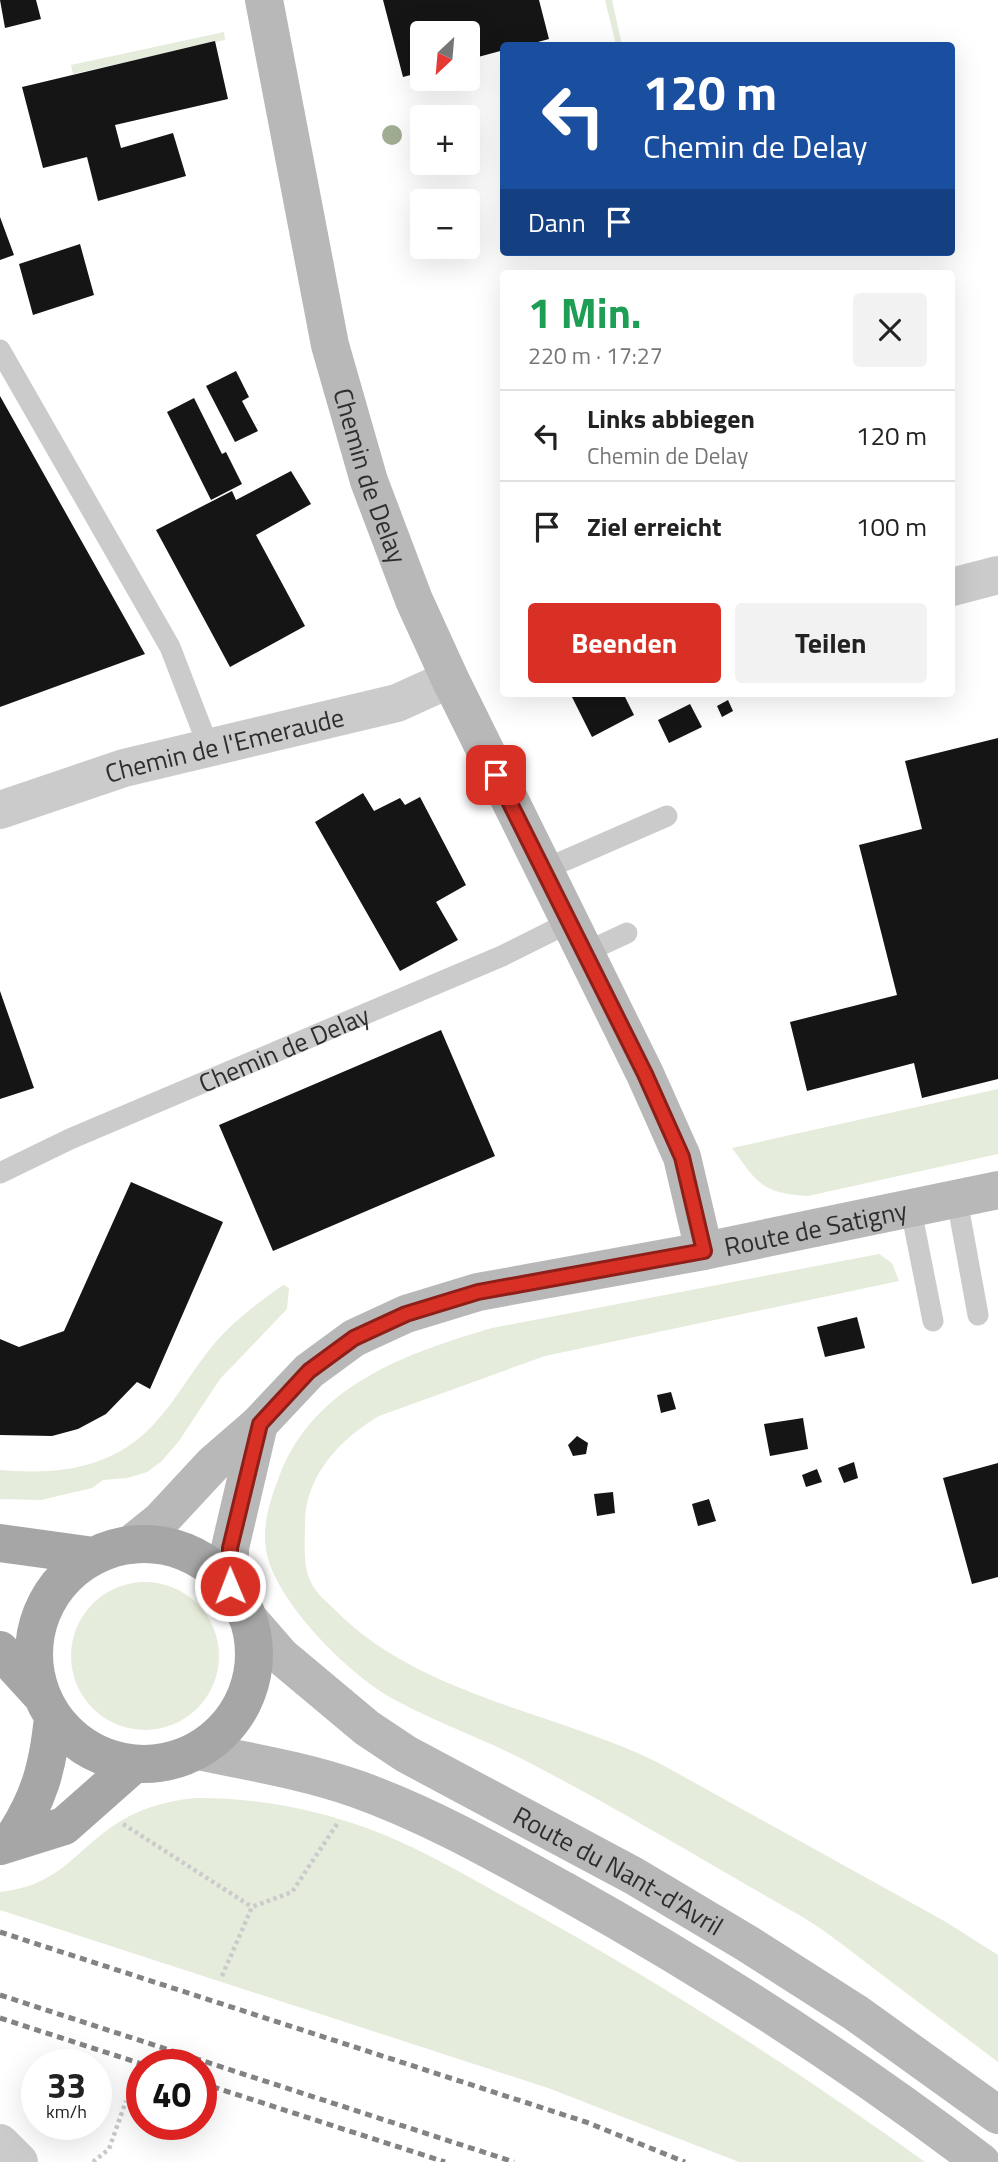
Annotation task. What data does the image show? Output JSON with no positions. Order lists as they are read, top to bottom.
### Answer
{
  "streets": {
    "street": [
      "Chemin de Delay",
      "Chemin de l'Emeraude",
      "Route de Satigny",
      "Route du Nant-d'Avril"
    ]
  },
  "crossings": [
    ["Chemin de Delay", "Chemin de l'Emeraude"],
    ["Chemin de Delay", "Route de Satigny"],
    ["Route de Satigny", "Route du Nant-d'Avril"]
  ],
  "north": "bottom left",
  "page": {
    "map_buttons": ["+", "−"],
    "turn": ["120 m", "Chemin de Delay"],
    "then": "Dann",
    "heading": ["1 Min.", "220 m · 17:27"],
    "list": [
      {
        "name": "Links abbiegen",
        "note": "Chemin de Delay",
        "value": "120 m"
      },
      {
        "name": "Ziel erreicht",
        "value": "100 m"
      }
    ],
    "buttons": ["Beenden", "Teilen"],
    "speed": "33 km/h",
    "limit": "40"
  }
}
